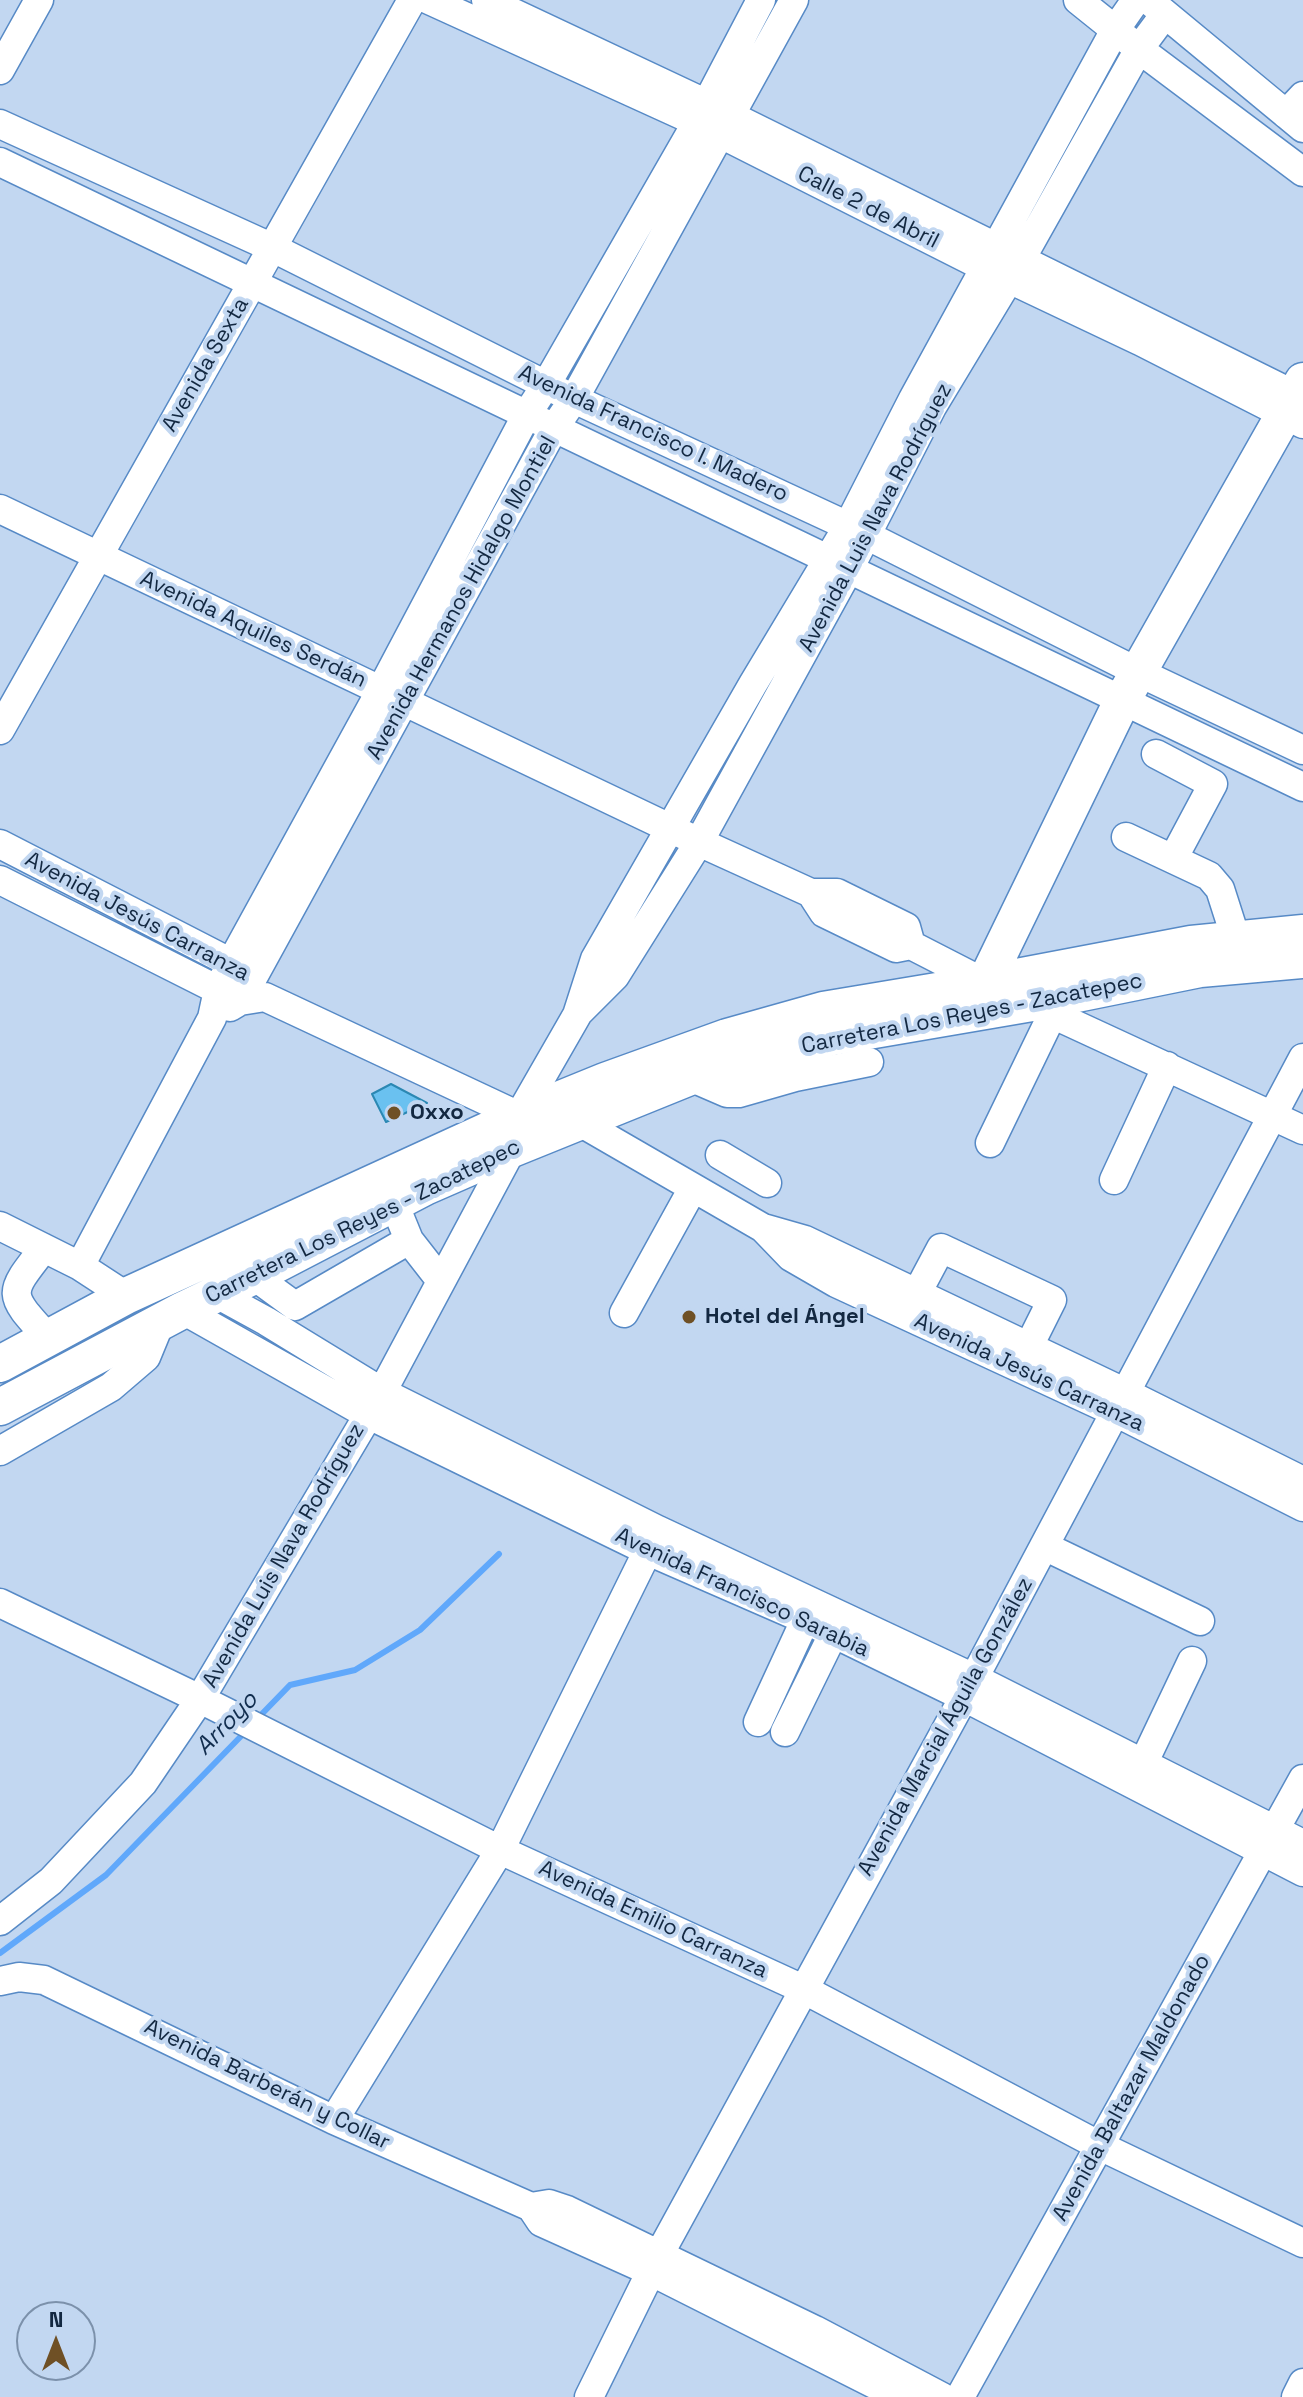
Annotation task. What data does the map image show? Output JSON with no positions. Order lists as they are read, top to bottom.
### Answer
{
  "streets": {
    "main road": ["Carretera Los Reyes - Zacatepec"],
    "street": [
      "Calle 2 de Abril",
      "Avenida Sexta",
      "Avenida Francisco I. Madero",
      "Avenida Luis Nava Rodríguez",
      "Avenida Hermanos Hidalgo Montiel",
      "Avenida Aquiles Serdán",
      "Avenida Jesús Carranza",
      "Avenida Francisco Sarabia",
      "Avenida Marcial Águila González",
      "Avenida Emilio Carranza",
      "Avenida Barberán y Collar",
      "Avenida Baltazar Maldonado"
    ]
  },
  "crossings": [
    ["Calle 2 de Abril", "Avenida Luis Nava Rodríguez"],
    ["Calle 2 de Abril", "Avenida Hermanos Hidalgo Montiel"],
    ["Avenida Sexta", "Avenida Francisco I. Madero"],
    ["Avenida Sexta", "Avenida Aquiles Serdán"],
    ["Avenida Francisco I. Madero", "Avenida Luis Nava Rodríguez"],
    ["Avenida Francisco I. Madero", "Avenida Hermanos Hidalgo Montiel"],
    ["Avenida Luis Nava Rodríguez", "Avenida Aquiles Serdán"],
    ["Avenida Luis Nava Rodríguez", "Avenida Jesús Carranza"],
    ["Avenida Luis Nava Rodríguez", "Carretera Los Reyes - Zacatepec"],
    ["Avenida Luis Nava Rodríguez", "Avenida Francisco Sarabia"],
    ["Avenida Luis Nava Rodríguez", "Avenida Emilio Carranza"],
    ["Avenida Hermanos Hidalgo Montiel", "Avenida Aquiles Serdán"],
    ["Avenida Hermanos Hidalgo Montiel", "Avenida Jesús Carranza"],
    ["Avenida Aquiles Serdán", "Carretera Los Reyes - Zacatepec"],
    ["Avenida Aquiles Serdán", "Avenida Marcial Águila González"],
    ["Avenida Jesús Carranza", "Carretera Los Reyes - Zacatepec"],
    ["Avenida Jesús Carranza", "Avenida Marcial Águila González"],
    ["Carretera Los Reyes - Zacatepec", "Avenida Francisco Sarabia"],
    ["Avenida Francisco Sarabia", "Avenida Marcial Águila González"],
    ["Avenida Francisco Sarabia", "Avenida Baltazar Maldonado"],
    ["Avenida Marcial Águila González", "Avenida Emilio Carranza"],
    ["Avenida Marcial Águila González", "Avenida Barberán y Collar"],
    ["Avenida Emilio Carranza", "Avenida Baltazar Maldonado"]
  ],
  "water": ["Arroyo"],
  "places": ["Oxxo", "Hotel del Ángel"],
  "north": "top"
}
